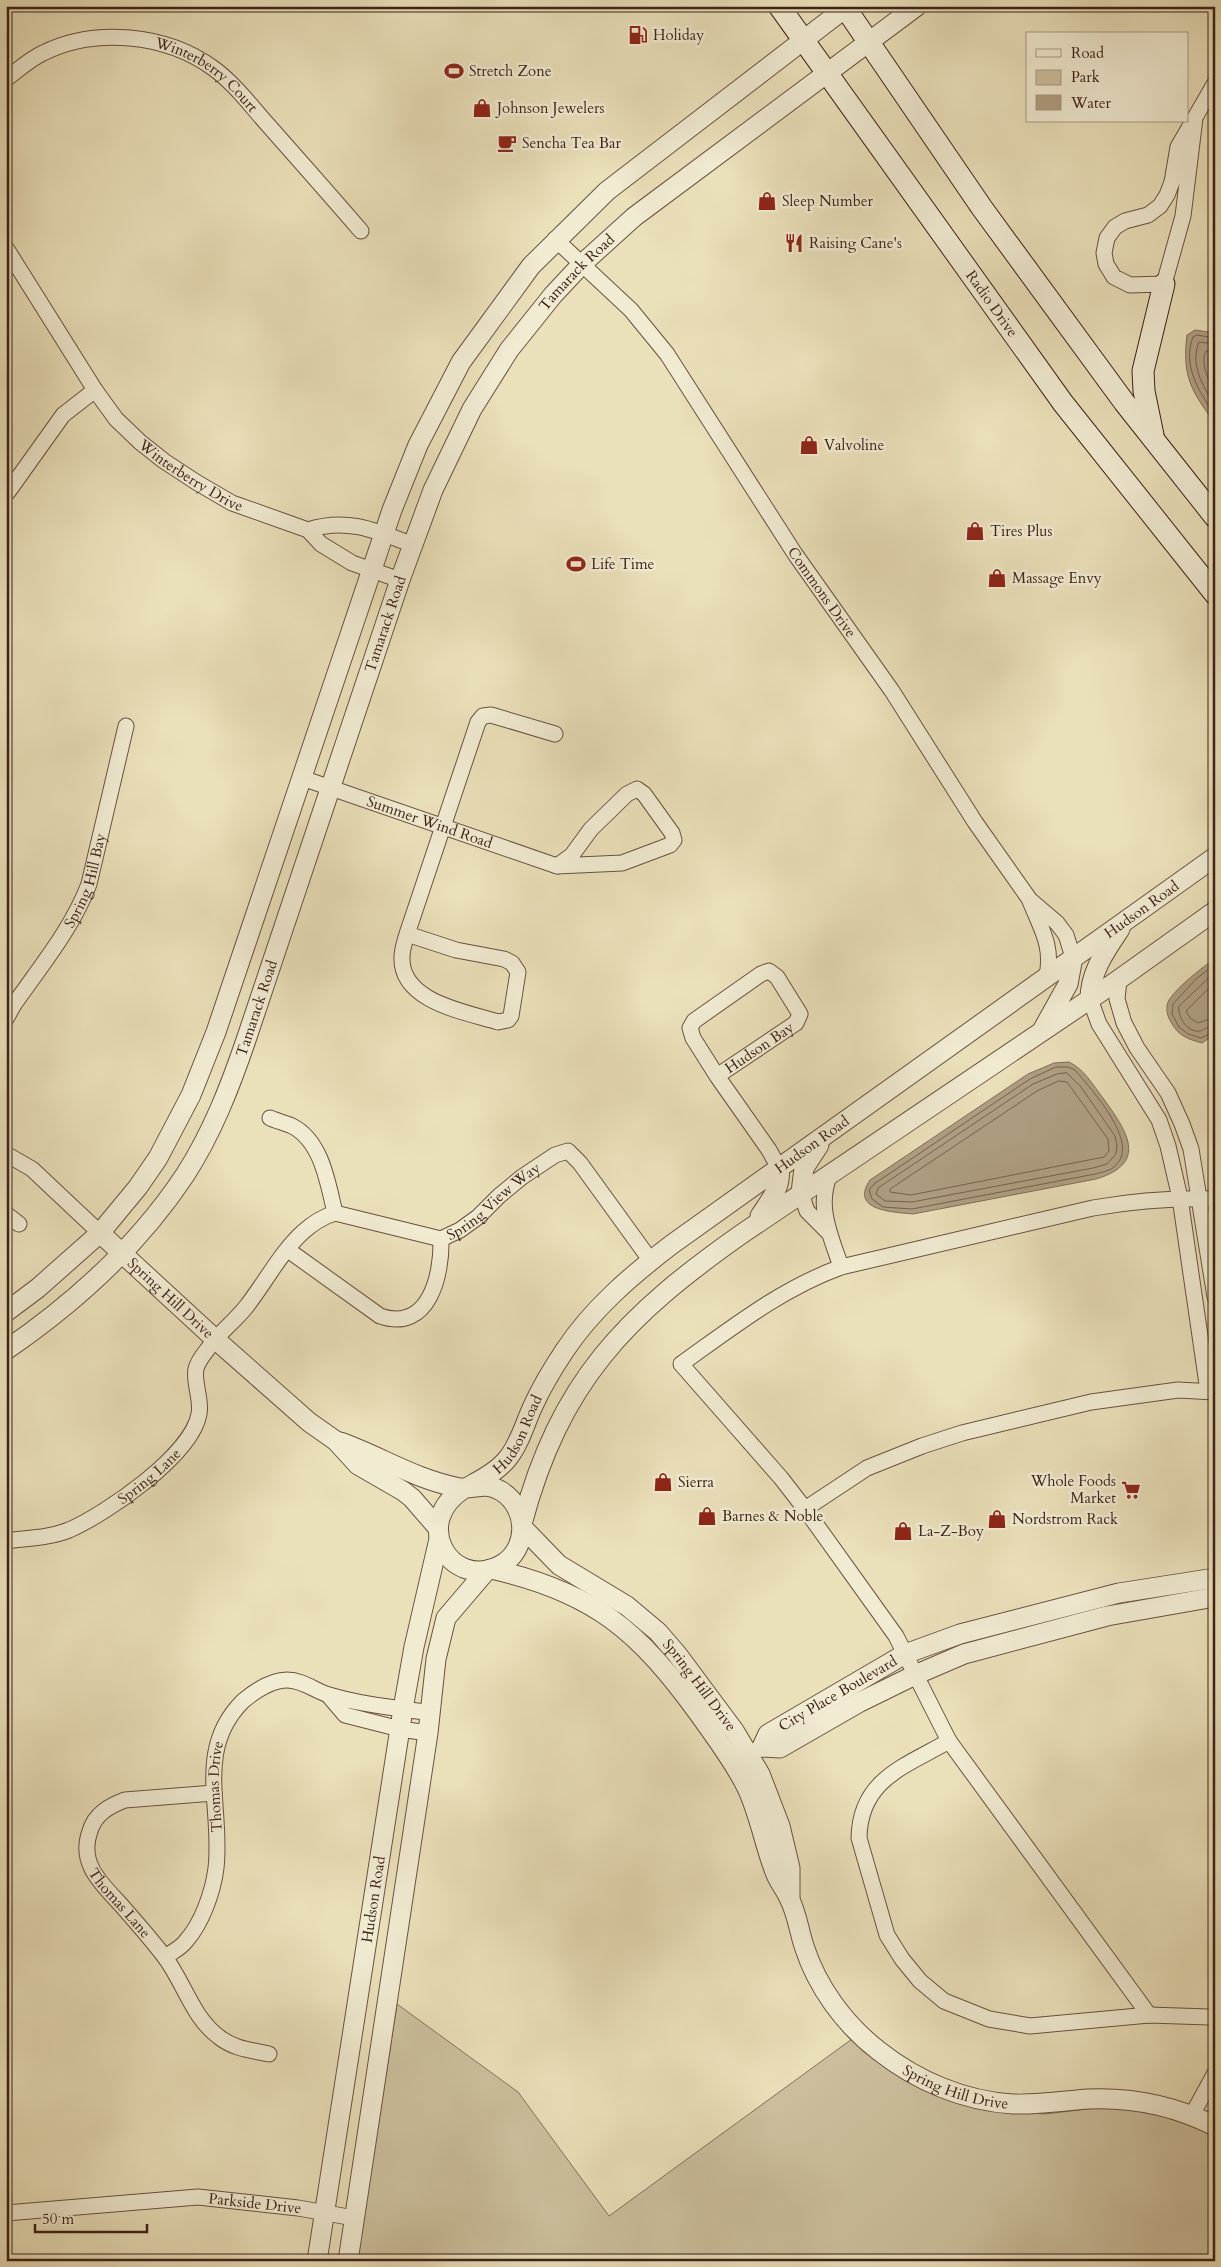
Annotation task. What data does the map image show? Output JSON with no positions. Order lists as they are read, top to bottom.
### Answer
{
  "streets": {
    "main road": ["Radio Drive"],
    "street": [
      "Winterberry Court",
      "Tamarack Road",
      "Winterberry Drive",
      "Commons Drive",
      "Summer Wind Road",
      "Spring Hill Bay",
      "Hudson Road",
      "Hudson Bay",
      "Spring View Way",
      "Spring Hill Drive",
      "Spring Lane",
      "City Place Boulevard",
      "Thomas Drive",
      "Thomas Lane",
      "Parkside Drive"
    ]
  },
  "crossings": [
    ["Tamarack Road", "Radio Drive"],
    ["Tamarack Road", "Winterberry Drive"],
    ["Tamarack Road", "Commons Drive"],
    ["Tamarack Road", "Summer Wind Road"],
    ["Tamarack Road", "Spring Hill Drive"],
    ["Commons Drive", "Hudson Road"],
    ["Hudson Road", "Hudson Bay"],
    ["Hudson Road", "Spring View Way"],
    ["Hudson Road", "Spring Hill Drive"],
    ["Hudson Road", "Thomas Drive"],
    ["Hudson Road", "Parkside Drive"],
    ["Spring Hill Drive", "Spring Lane"],
    ["Spring Hill Drive", "City Place Boulevard"],
    ["Thomas Drive", "Thomas Lane"]
  ],
  "places": {
    "fuel station": ["Holiday"],
    "sports": ["Stretch Zone", "Life Time"],
    "shop": [
      "Johnson Jewelers",
      "Sleep Number",
      "Valvoline",
      "Tires Plus",
      "Massage Envy",
      "Sierra",
      "Barnes & Noble",
      "Nordstrom Rack",
      "La-Z-Boy"
    ],
    "cafe": ["Sencha Tea Bar"],
    "restaurant": ["Raising Cane's"],
    "supermarket": ["Whole Foods Market"]
  },
  "legend": ["Road", "Park", "Water"],
  "scale_bar": "50 m"
}
